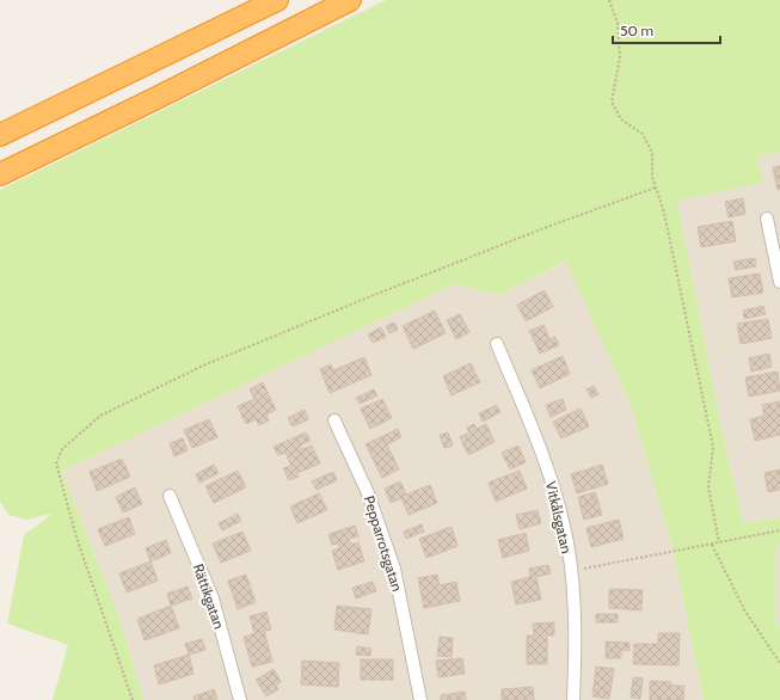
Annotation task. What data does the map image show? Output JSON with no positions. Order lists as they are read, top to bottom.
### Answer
{
  "streets": {
    "street": ["Vitkålsgatan", "Pepparrotsgatan", "Rättikgatan"]
  },
  "scale_bar": "50 m"
}
